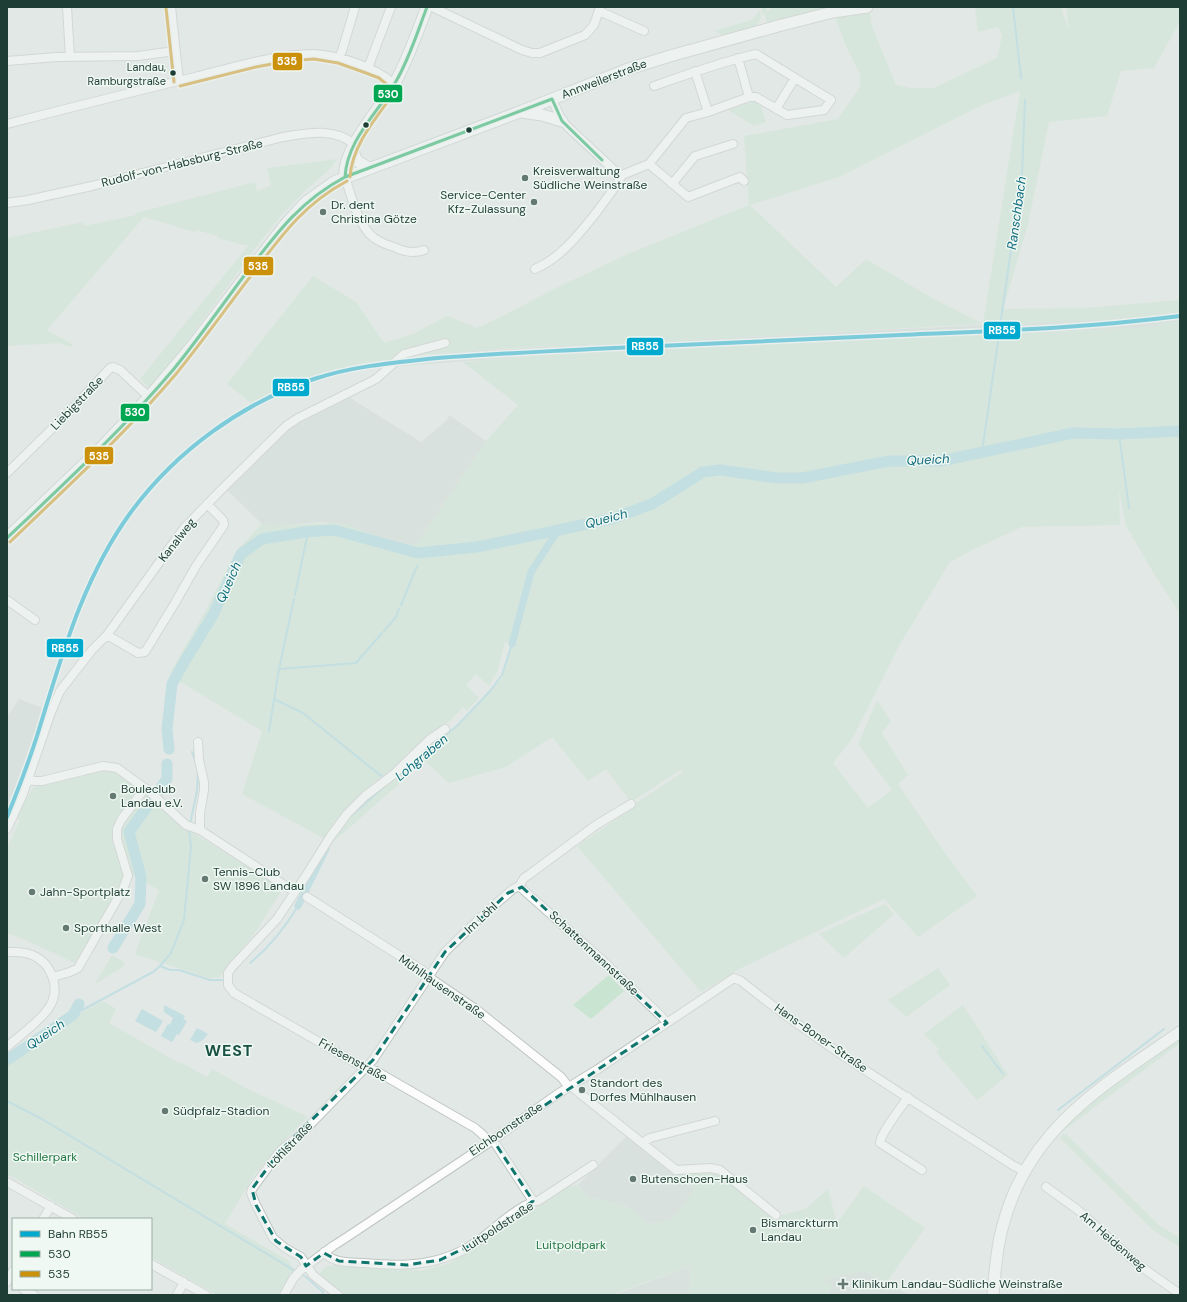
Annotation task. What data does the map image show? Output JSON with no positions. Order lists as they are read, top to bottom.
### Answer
{
  "streets": {
    "street": [
      "Annweilerstraße",
      "Rudolf-von-Habsburg-Straße",
      "Liebigstraße",
      "Kanalweg",
      "Im Löhl",
      "Schattenmannstraße",
      "Mühlhausenstraße",
      "Hans-Boner-Straße",
      "Friesenstraße",
      "Eichbornstraße",
      "Löhlstraße",
      "Luitpoldstraße",
      "Am Heidenweg"
    ]
  },
  "crossings": [
    ["Annweilerstraße", "Liebigstraße"],
    ["Im Löhl", "Schattenmannstraße"],
    ["Im Löhl", "Mühlhausenstraße"],
    ["Im Löhl", "Friesenstraße"],
    ["Im Löhl", "Löhlstraße"],
    ["Schattenmannstraße", "Eichbornstraße"],
    ["Mühlhausenstraße", "Eichbornstraße"],
    ["Hans-Boner-Straße", "Eichbornstraße"],
    ["Friesenstraße", "Eichbornstraße"],
    ["Friesenstraße", "Löhlstraße"],
    ["Friesenstraße", "Luitpoldstraße"],
    ["Eichbornstraße", "Löhlstraße"],
    ["Eichbornstraße", "Luitpoldstraße"]
  ],
  "districts": ["WEST"],
  "water": ["Ranschbach", "Queich", "Lohgraben"],
  "parks": ["Schillerpark", "Luitpoldpark"],
  "places": {
    "other": [
      "Landau, Ramburgstraße",
      "Kreisverwaltung Südliche Weinstraße",
      "Service-Center Kfz-Zulassung",
      "Dr. dent Christina Götze",
      "Bouleclub Landau e.V.",
      "Tennis-Club SW 1896 Landau",
      "Jahn-Sportplatz",
      "Sporthalle West",
      "Standort des Dorfes Mühlhausen",
      "Südpfalz-Stadion",
      "Butenschoen-Haus",
      "Bismarckturm Landau"
    ],
    "health": ["Klinikum Landau-Südliche Weinstraße"]
  },
  "lines": ["transit line 530", "transit line 535", "rail line RB55"],
  "legend": ["Bahn RB55", "530", "535"]
}
